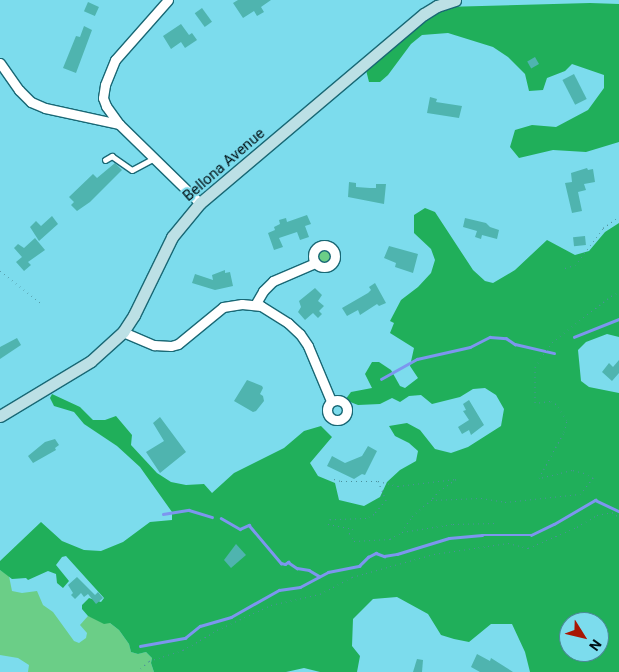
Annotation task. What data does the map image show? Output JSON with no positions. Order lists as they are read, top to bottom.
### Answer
{
  "streets": {
    "main road": ["Bellona Avenue"]
  },
  "north": "bottom right"
}
